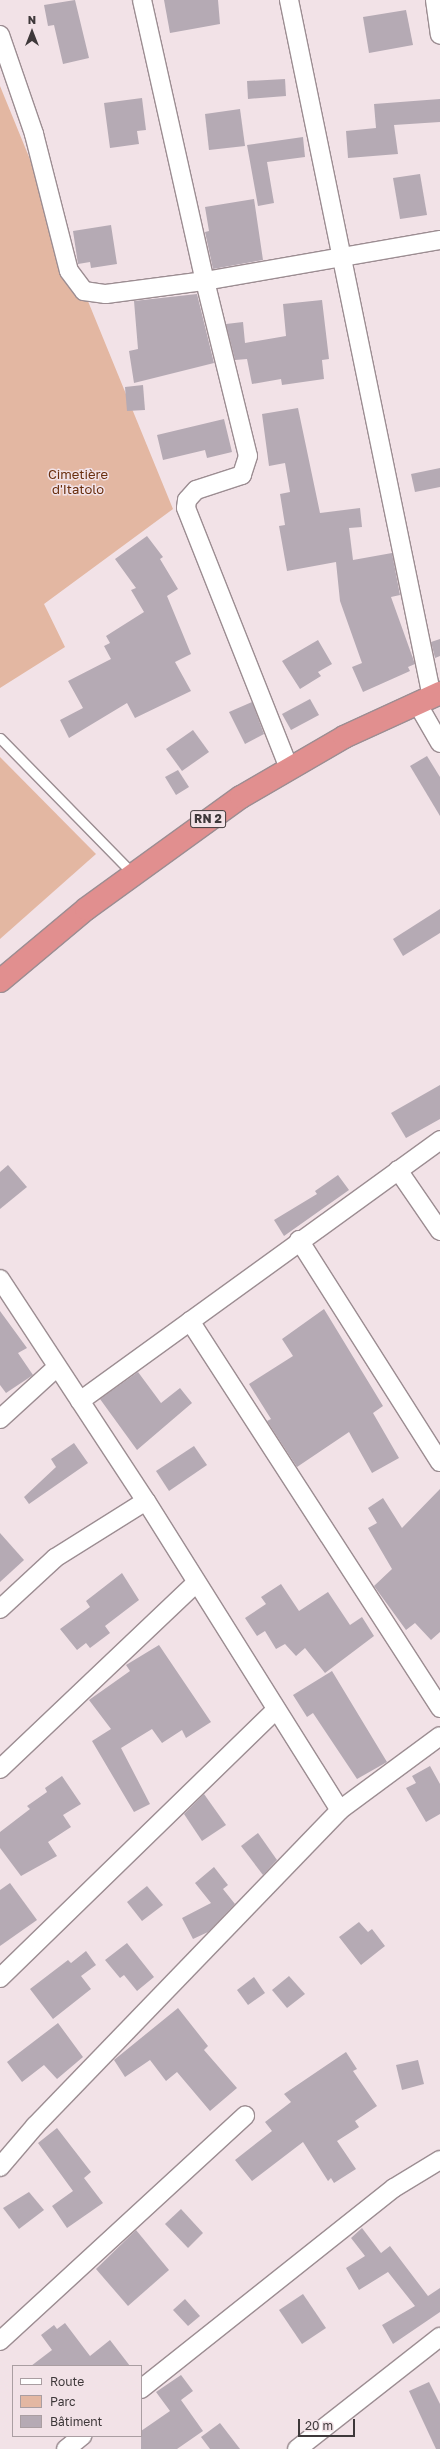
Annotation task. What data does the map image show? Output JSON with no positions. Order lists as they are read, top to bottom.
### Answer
{
  "streets": {
    "highway": ["RN 2"]
  },
  "parks": ["Cimetière d'Itatolo"],
  "legend": ["Route", "Parc", "Bâtiment"],
  "scale_bar": "20 m",
  "north": "top"
}
